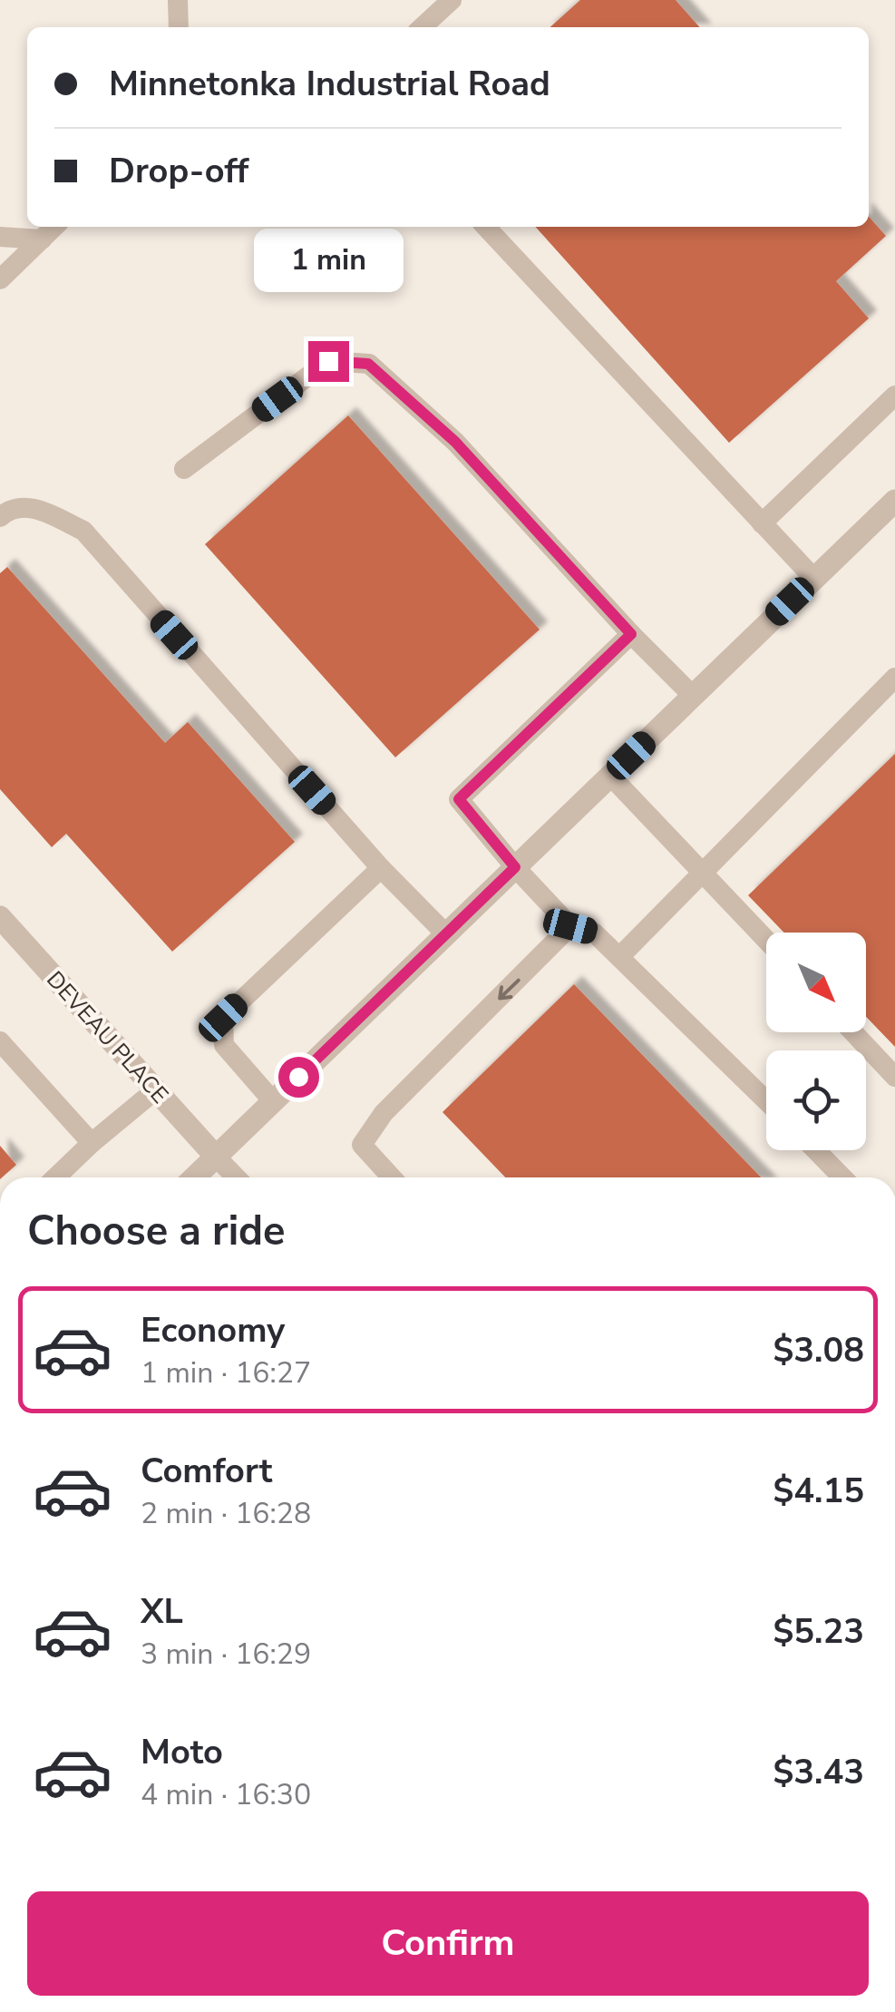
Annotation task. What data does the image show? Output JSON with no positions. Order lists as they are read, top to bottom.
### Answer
{
  "streets": {
    "street": ["DEVEAU PLACE"]
  },
  "north": "bottom right",
  "page": {
    "banner": ["Minnetonka Industrial Road", "Drop-off"],
    "bubble": "1 min",
    "heading": "Choose a ride",
    "list": [
      {
        "name": "Economy",
        "note": "1 min · 16:27",
        "value": "$3.08"
      },
      {
        "name": "Comfort",
        "note": "2 min · 16:28",
        "value": "$4.15"
      },
      {
        "name": "XL",
        "note": "3 min · 16:29",
        "value": "$5.23"
      },
      {
        "name": "Moto",
        "note": "4 min · 16:30",
        "value": "$3.43"
      }
    ],
    "buttons": "Confirm"
  }
}
